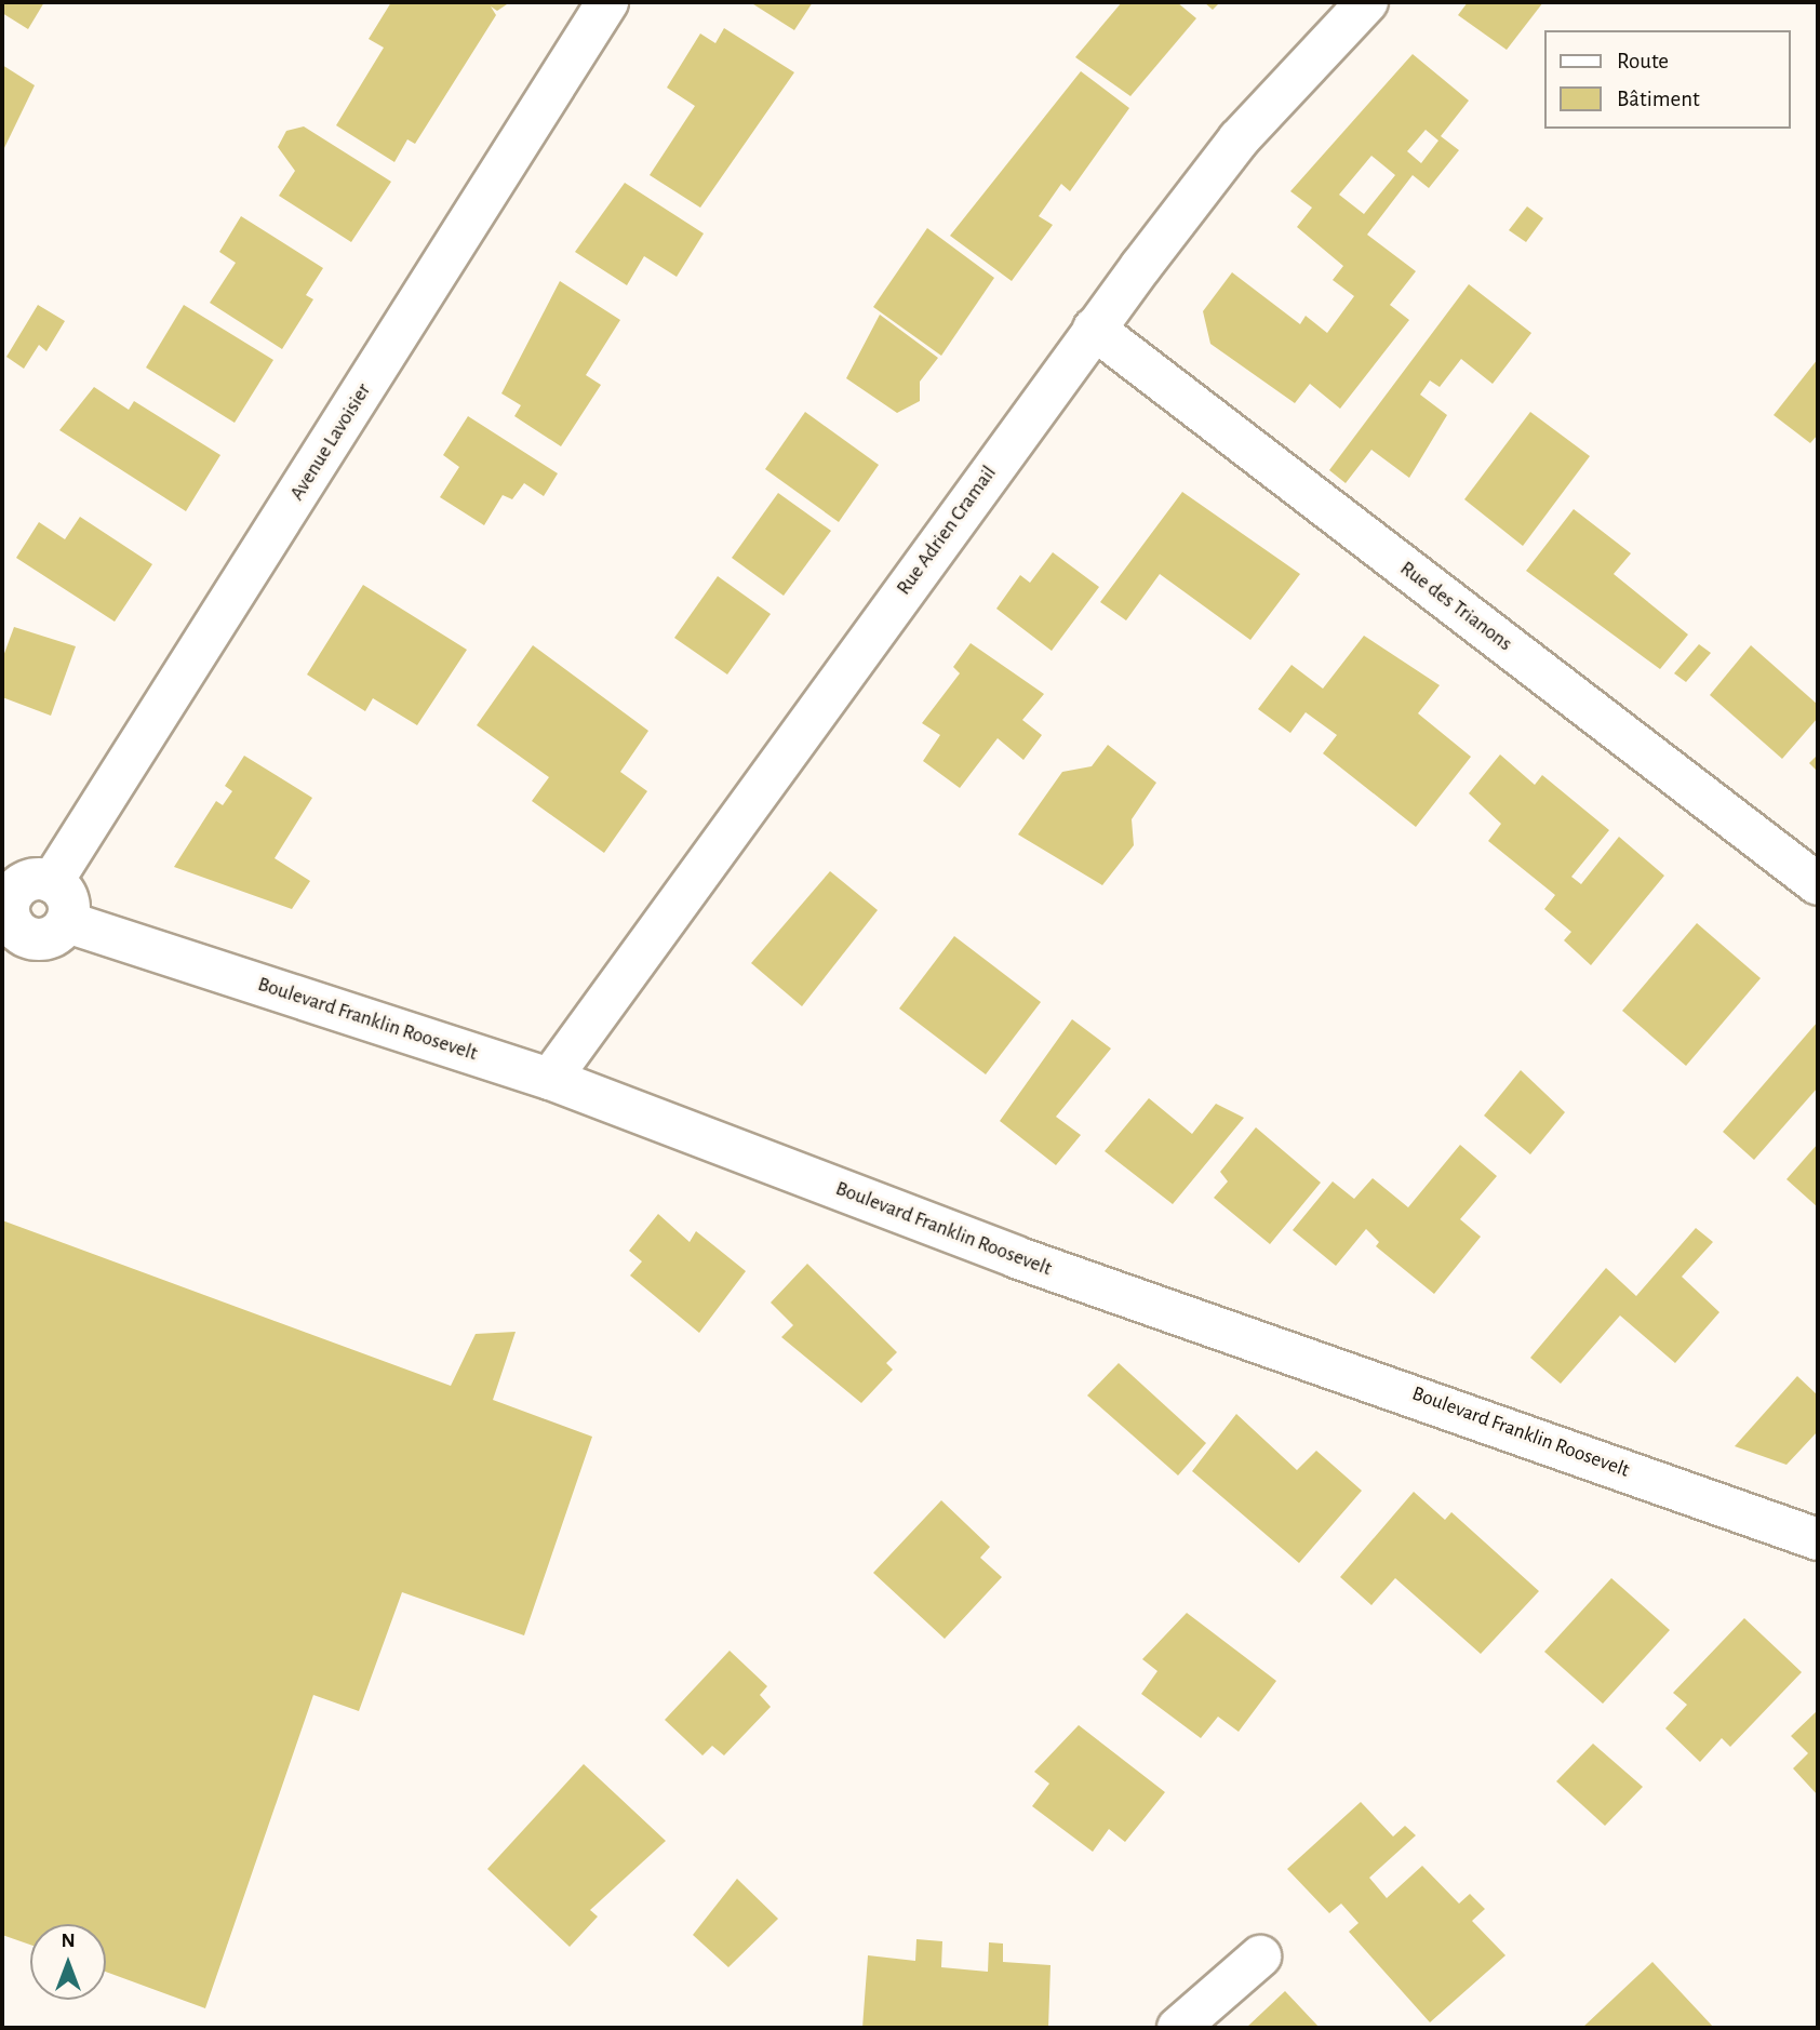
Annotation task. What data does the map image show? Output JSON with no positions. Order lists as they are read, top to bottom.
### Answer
{
  "streets": {
    "street": [
      "Avenue Lavoisier",
      "Rue Adrien Cramail",
      "Rue des Trianons",
      "Boulevard Franklin Roosevelt"
    ]
  },
  "crossings": [
    ["Avenue Lavoisier", "Boulevard Franklin Roosevelt"],
    ["Rue Adrien Cramail", "Rue des Trianons"],
    ["Rue Adrien Cramail", "Boulevard Franklin Roosevelt"]
  ],
  "legend": ["Route", "Bâtiment"],
  "north": "top"
}
